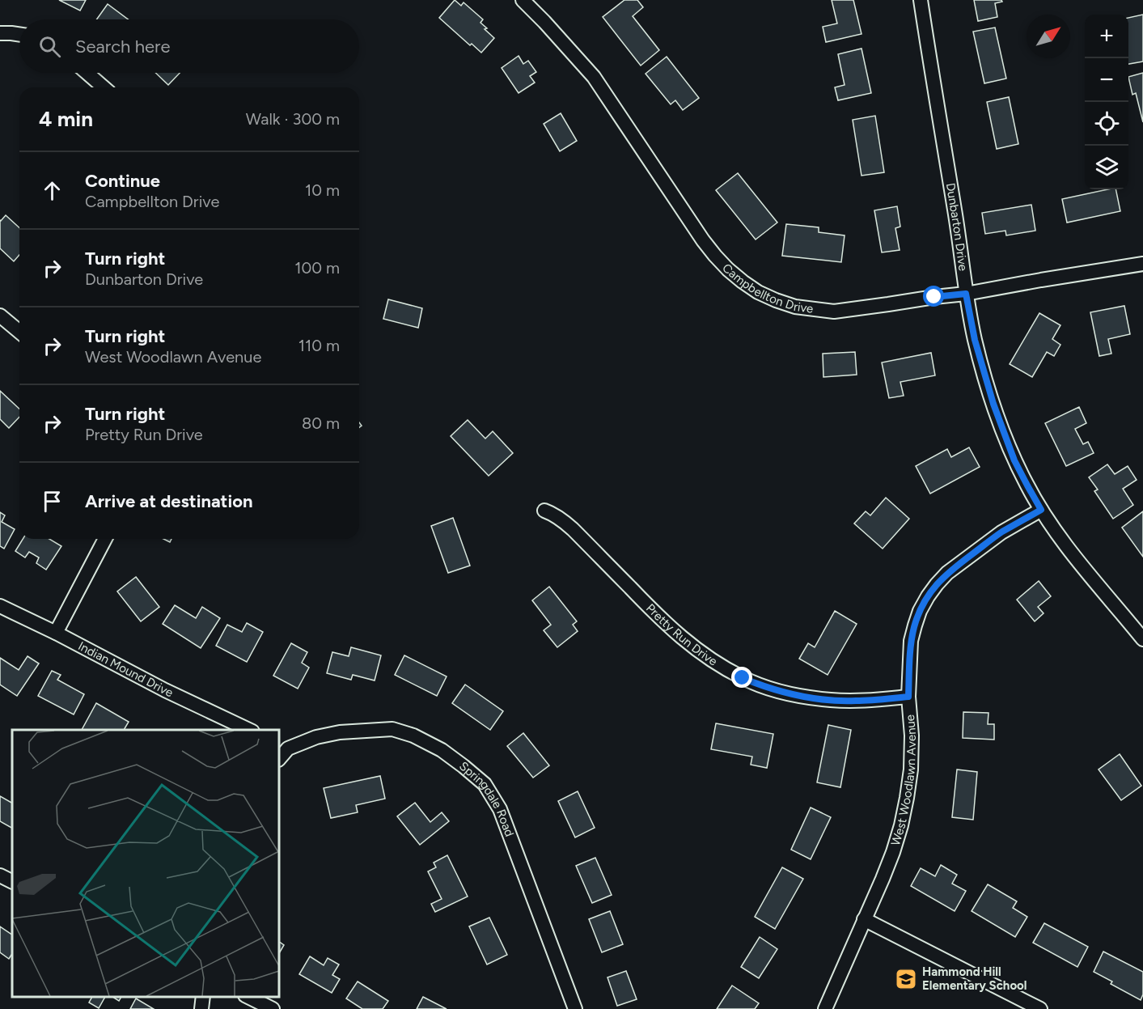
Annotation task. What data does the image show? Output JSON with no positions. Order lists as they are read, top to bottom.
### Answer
{
  "streets": {
    "street": [
      "Dunbarton Drive",
      "Campbellton Drive",
      "Pretty Run Drive",
      "Indian Mound Drive",
      "West Woodlawn Avenue",
      "Springdale Road"
    ]
  },
  "crossings": [
    ["Dunbarton Drive", "Campbellton Drive"],
    ["Dunbarton Drive", "West Woodlawn Avenue"],
    ["Pretty Run Drive", "West Woodlawn Avenue"]
  ],
  "places": {
    "school or university": ["Hammond Hill Elementary School"]
  },
  "north": "top right",
  "page": {
    "map_buttons": ["+", "−"],
    "search": "Search here",
    "heading": ["4 min", "Walk · 300 m"],
    "list": [
      ["Continue", "Campbellton Drive", "10 m"],
      ["Turn right", "Dunbarton Drive", "100 m"],
      ["Turn right", "West Woodlawn Avenue", "110 m"],
      ["Turn right", "Pretty Run Drive", "80 m"],
      "Arrive at destination"
    ]
  }
}
